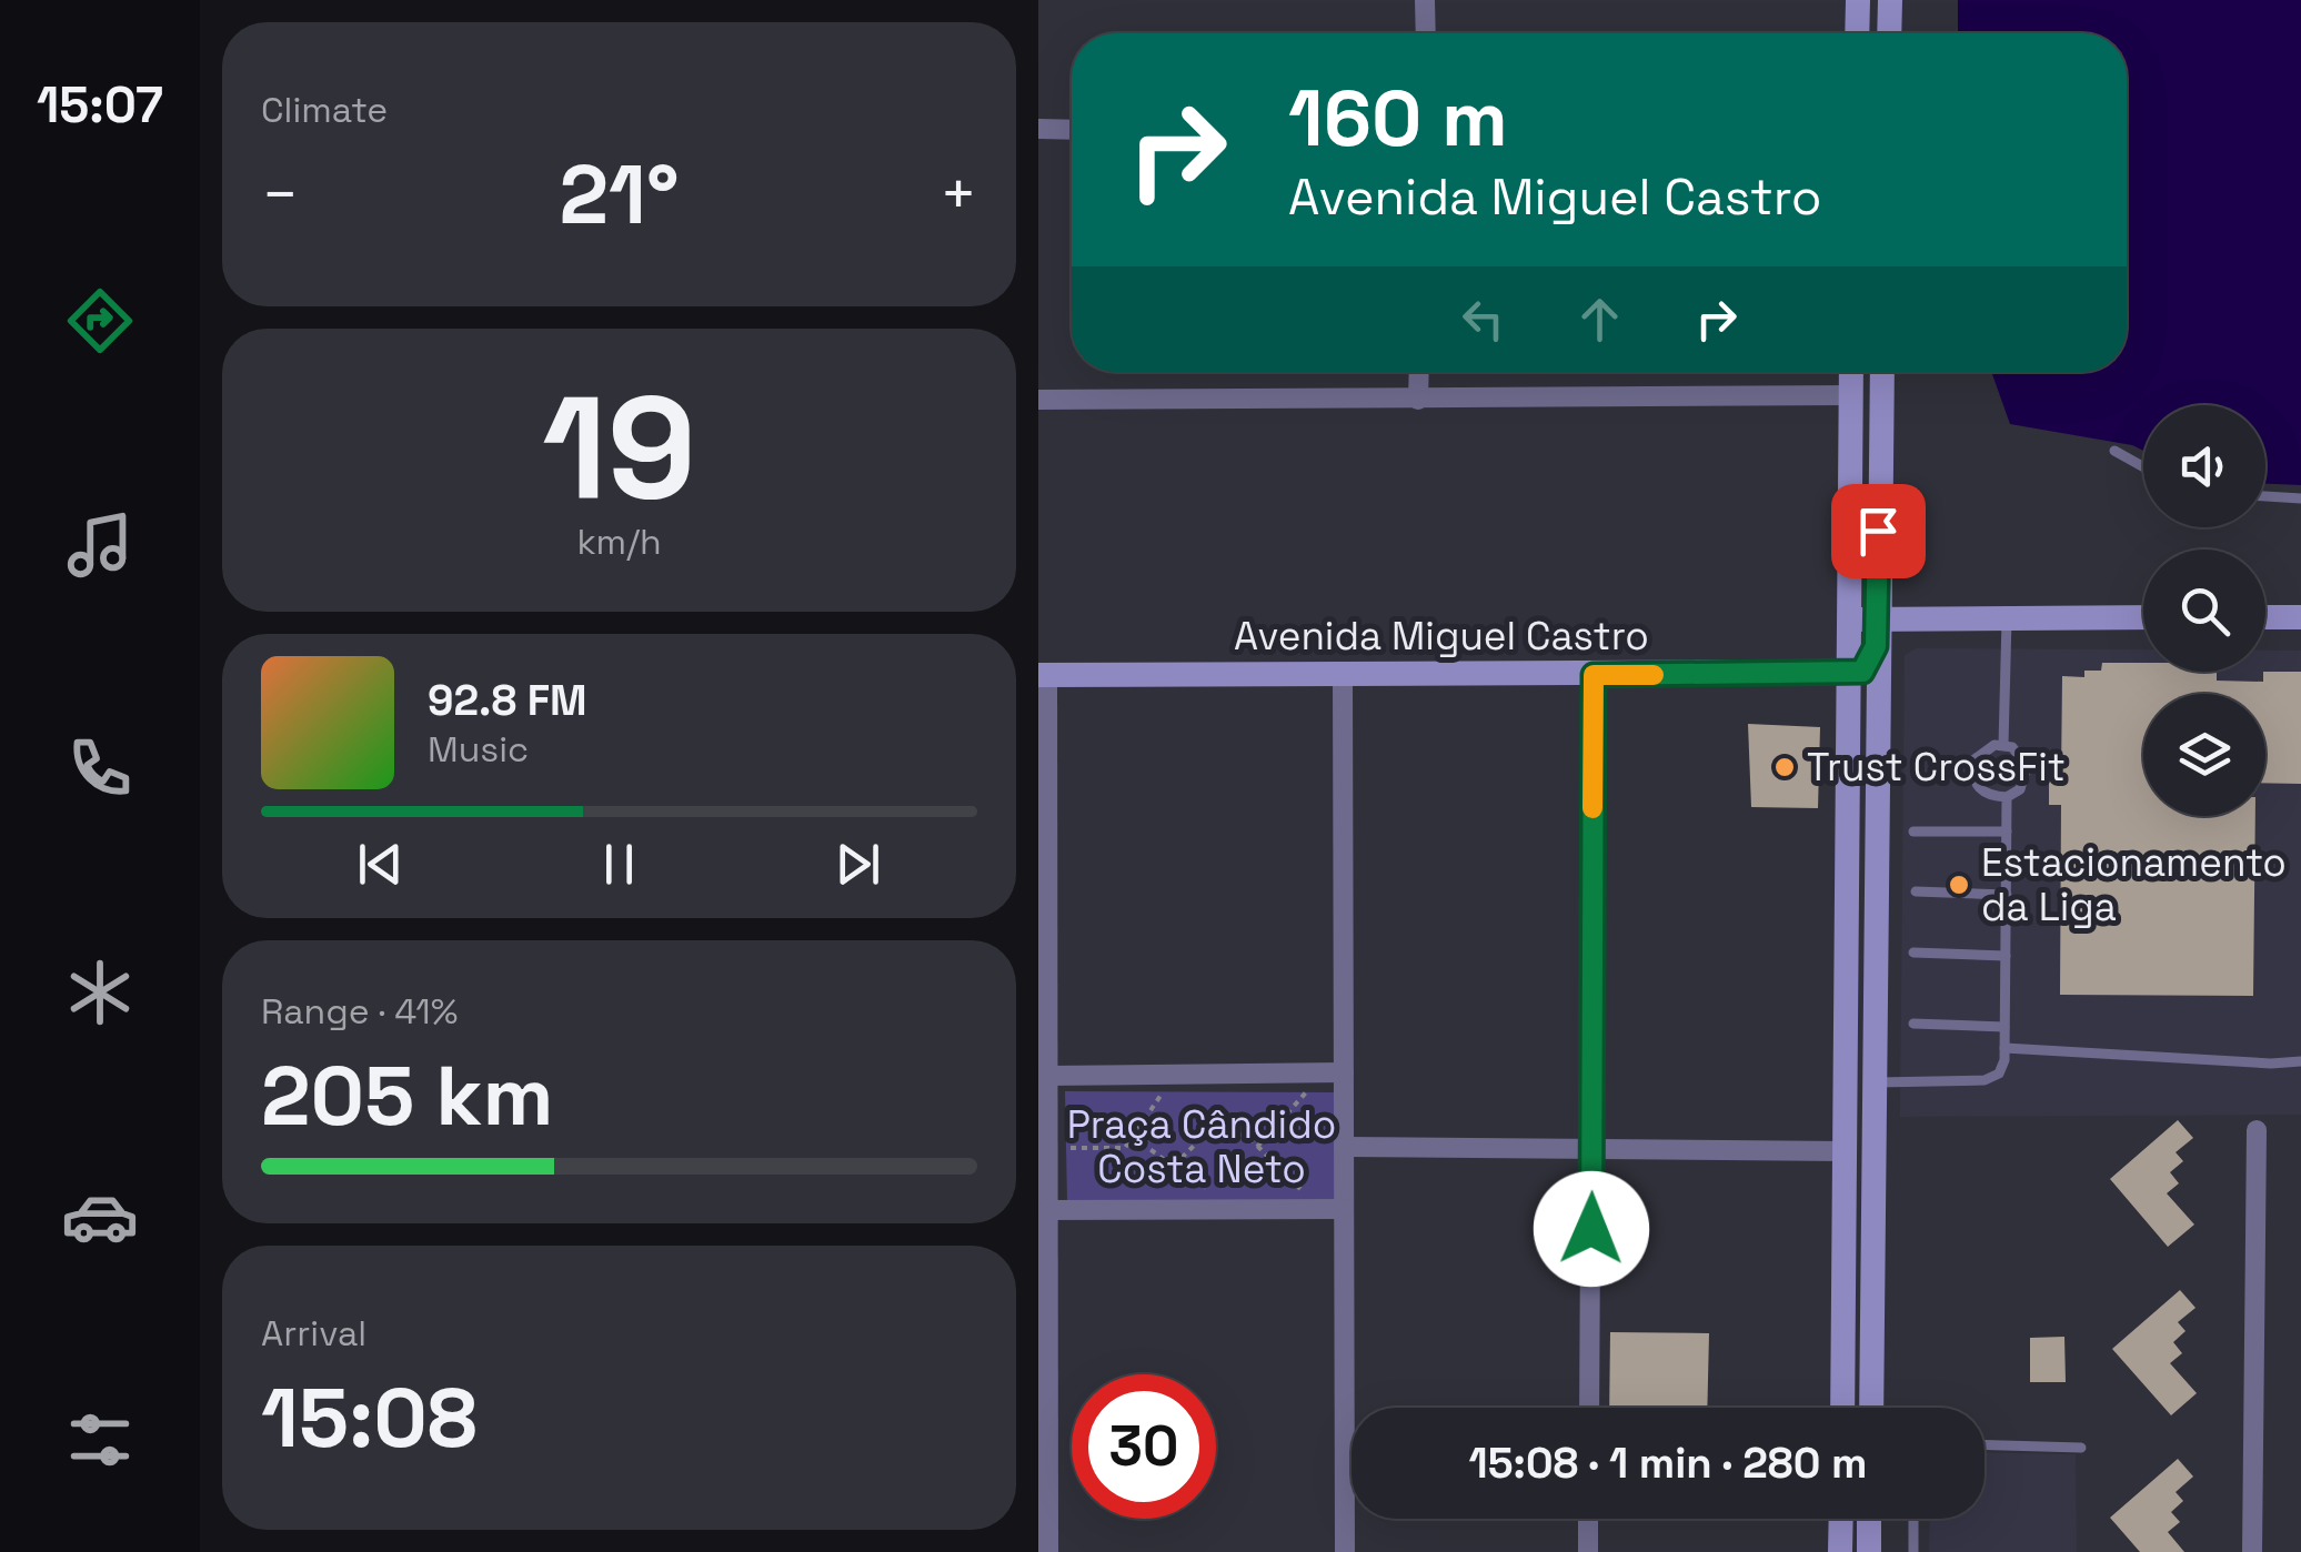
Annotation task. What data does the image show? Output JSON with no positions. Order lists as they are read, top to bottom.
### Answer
{
  "streets": {
    "main road": ["Avenida Miguel Castro"]
  },
  "parks": ["Praça Cândido Costa Neto"],
  "places": ["Trust CrossFit", "Estacionamento da Liga"],
  "page": {
    "tabs": "15:07",
    "tile": [
      "Climate",
      ["19", "km/h"],
      ["Range · 41%", "205 km"],
      ["Arrival", "15:08"]
    ],
    "turn": ["160 m", "Avenida Miguel Castro"],
    "heat": ["−", "21°", "+"],
    "song": ["92.8 FM", "Music"],
    "limit": "30",
    "trip": "15:08 · 1 min · 280 m"
  }
}
